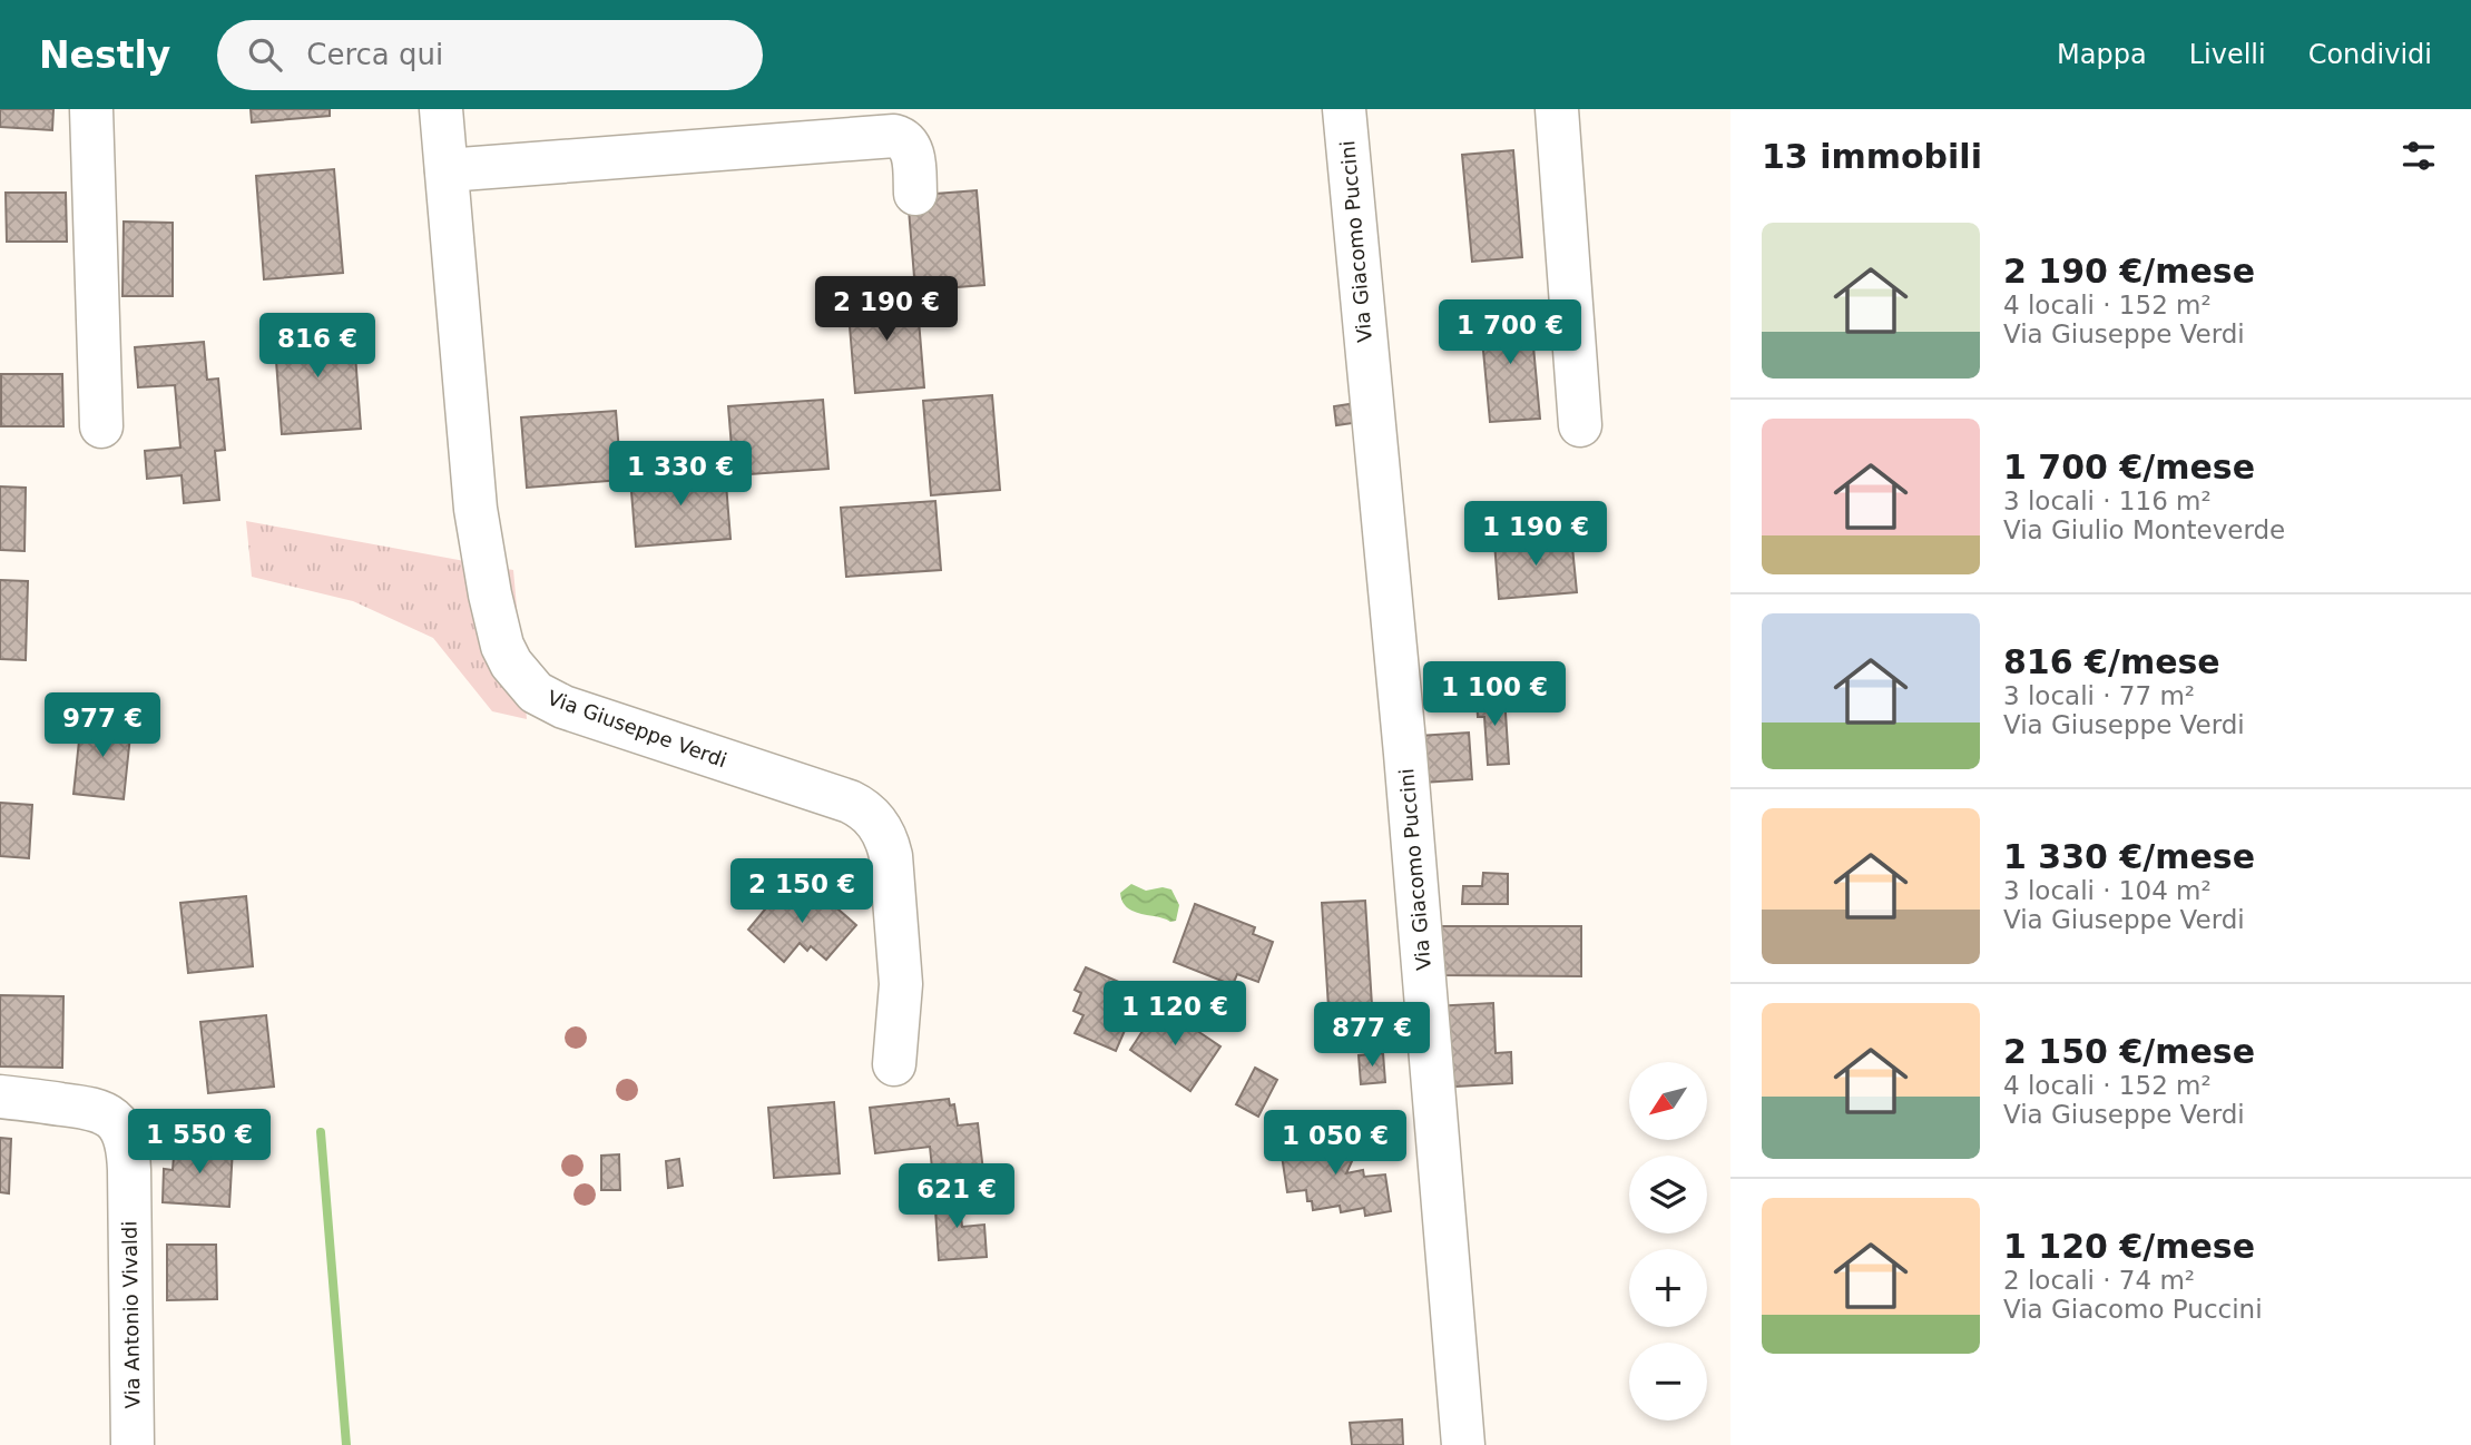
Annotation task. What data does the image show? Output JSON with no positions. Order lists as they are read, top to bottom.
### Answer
{
  "streets": {
    "street": ["Via Giacomo Puccini", "Via Giuseppe Verdi", "Via Antonio Vivaldi"]
  },
  "north": "bottom left",
  "page": {
    "header": "Nestly",
    "search": "Cerca qui",
    "nav": ["Mappa", "Livelli", "Condividi"],
    "heading": "13 immobili",
    "list": [
      {
        "name": "2 190 €/mese",
        "note": "4 locali · 152 m² · Via Giuseppe Verdi"
      },
      {
        "name": "1 700 €/mese",
        "note": "3 locali · 116 m² · Via Giulio Monteverde"
      },
      {
        "name": "816 €/mese",
        "note": "3 locali · 77 m² · Via Giuseppe Verdi"
      },
      {
        "name": "1 330 €/mese",
        "note": "3 locali · 104 m² · Via Giuseppe Verdi"
      },
      {
        "name": "2 150 €/mese",
        "note": "4 locali · 152 m² · Via Giuseppe Verdi"
      },
      {
        "name": "1 120 €/mese",
        "note": "2 locali · 74 m² · Via Giacomo Puccini"
      }
    ],
    "price": [
      "2 190 €",
      "1 700 €",
      "816 €",
      "1 330 €",
      "1 190 €",
      "1 100 €",
      "977 €",
      "2 150 €",
      "1 120 €",
      "877 €",
      "1 550 €",
      "1 050 €",
      "621 €"
    ],
    "map_buttons": ["+", "−"]
  }
}
